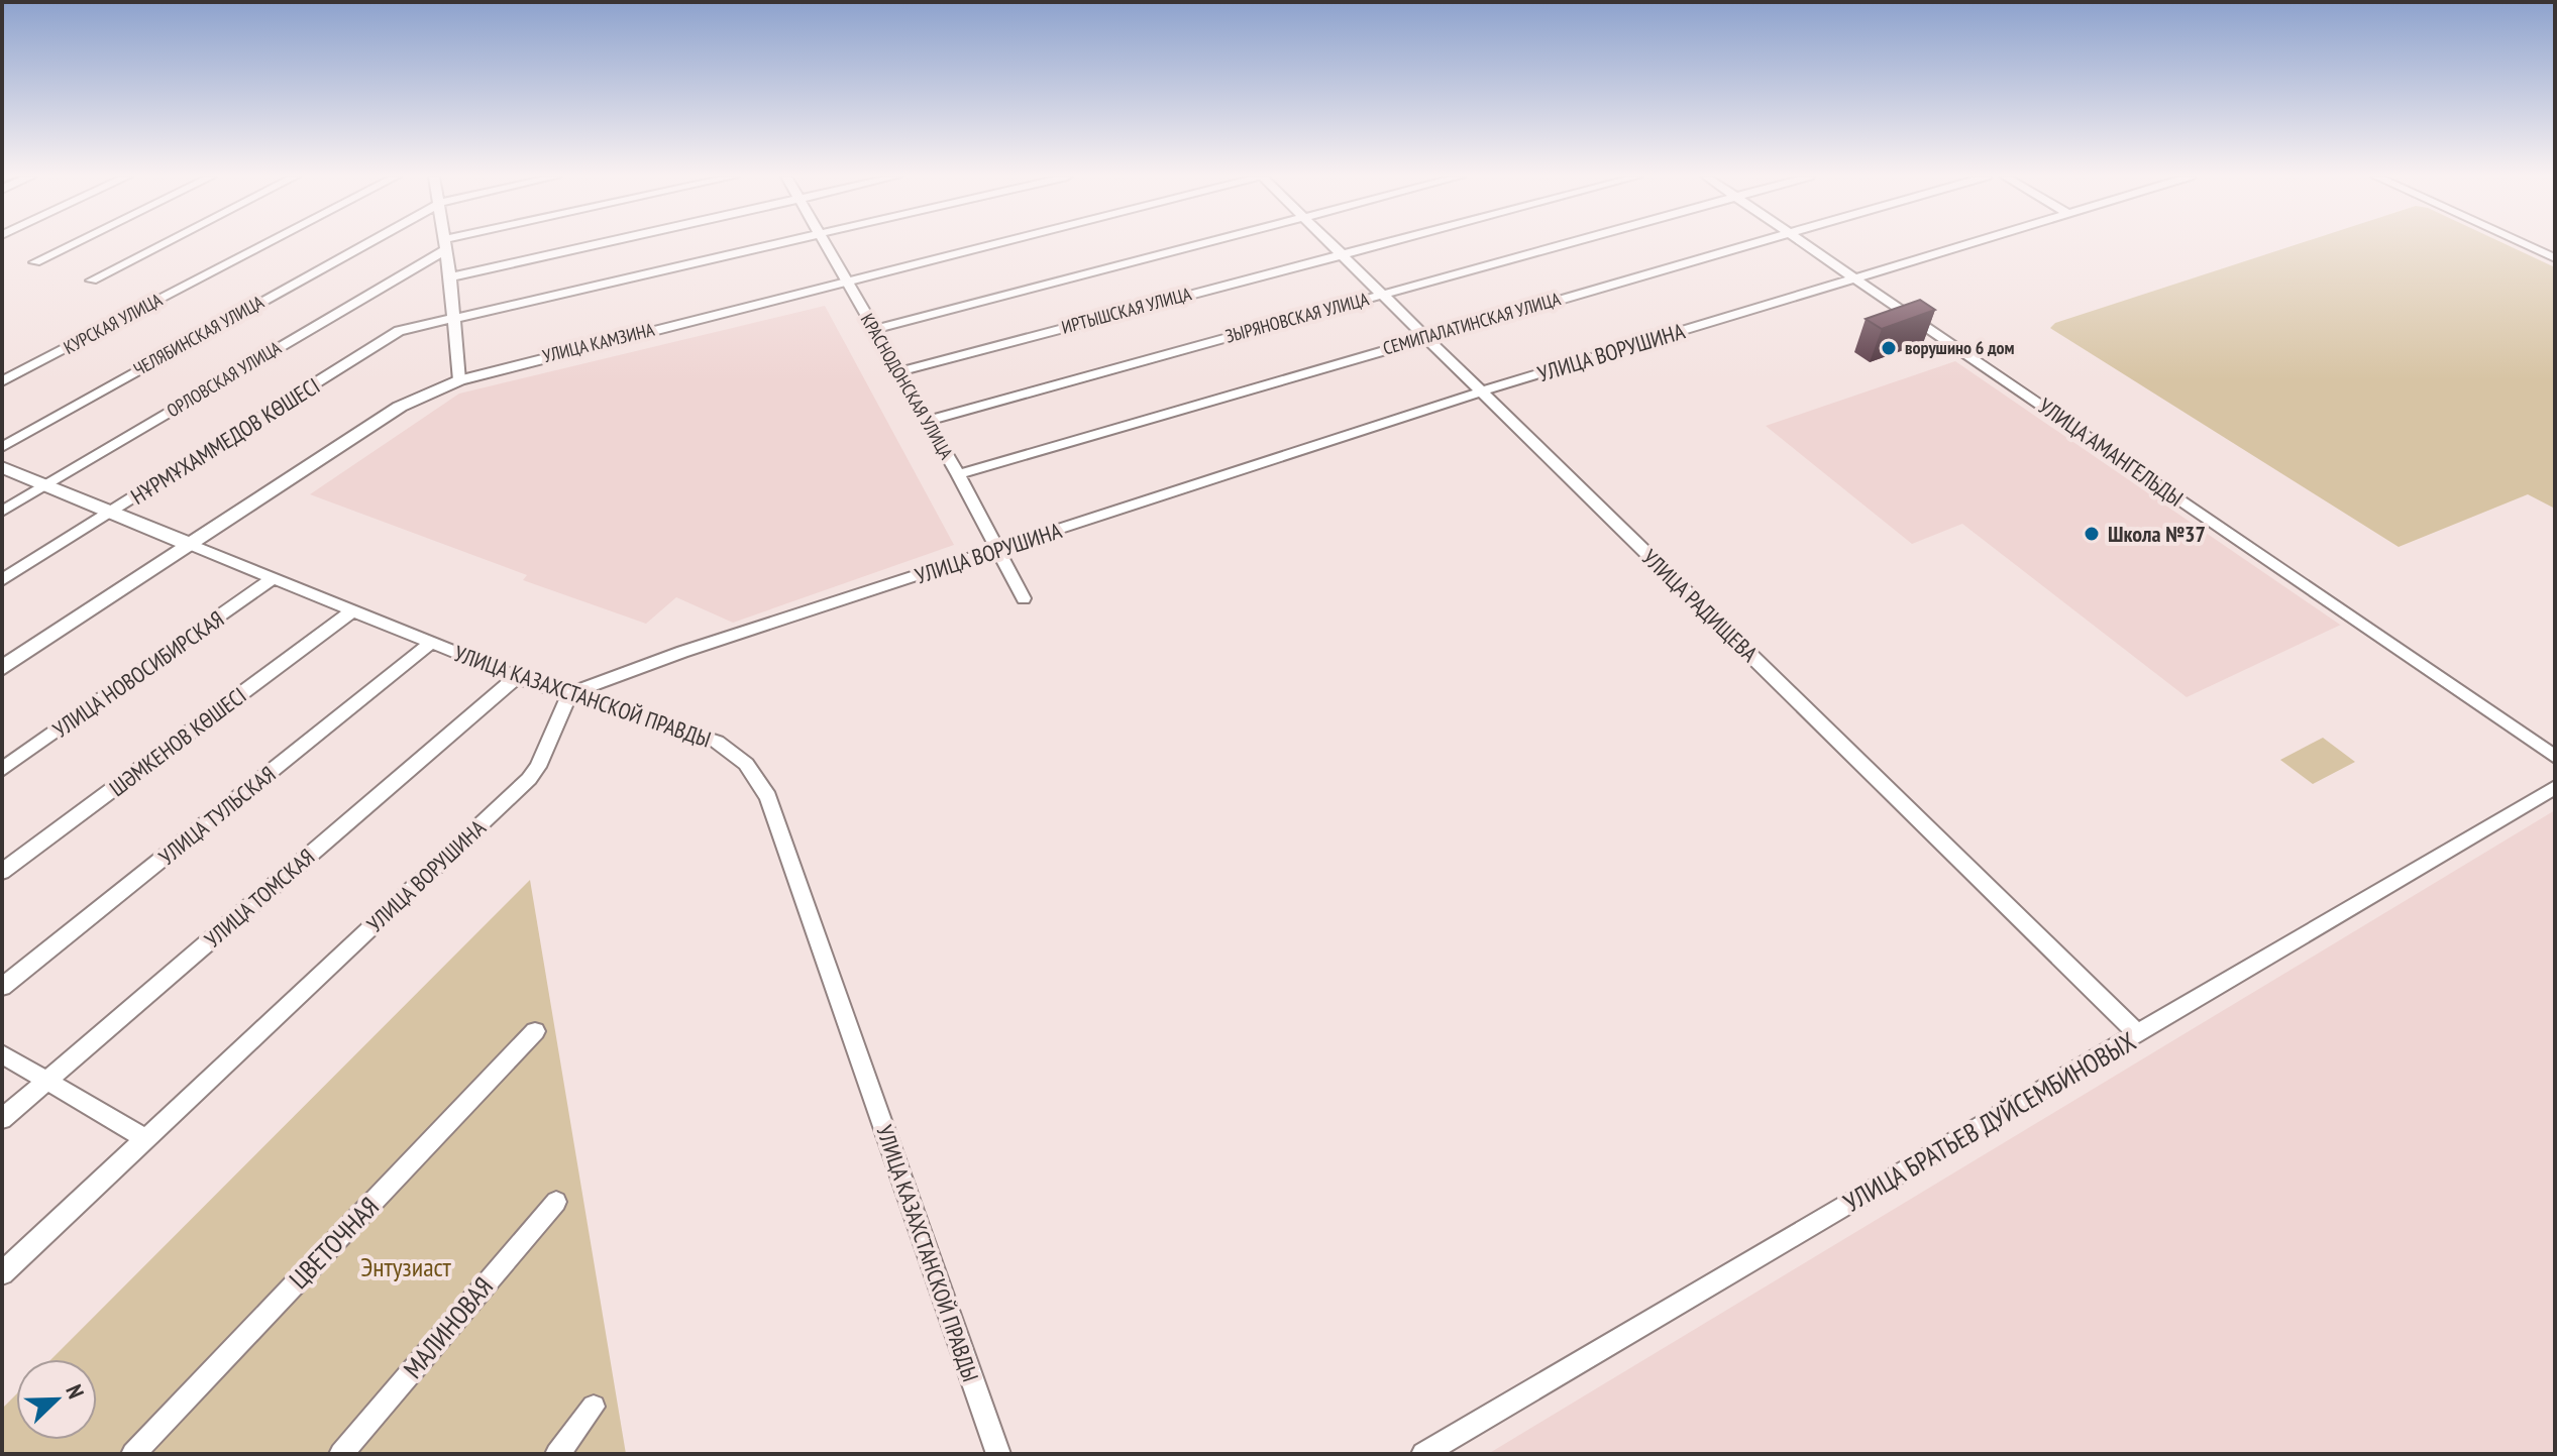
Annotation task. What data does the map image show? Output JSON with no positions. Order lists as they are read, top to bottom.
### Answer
{
  "streets": {
    "main road": ["УЛИЦА КАМЗИНА", "УЛИЦА КАЗАХСТАНСКОЙ ПРАВДЫ"],
    "street": [
      "ИРТЫШСКАЯ УЛИЦА",
      "ЗЫРЯНОВСКАЯ УЛИЦА",
      "КУРСКАЯ УЛИЦА",
      "СЕМИПАЛАТИНСКАЯ УЛИЦА",
      "ЧЕЛЯБИНСКАЯ УЛИЦА",
      "УЛИЦА ВОРУШИНА",
      "ОРЛОВСКАЯ УЛИЦА",
      "КРАСНОДОНСКАЯ УЛИЦА",
      "НҰРМҰХАММЕДОВ КӨШЕСІ",
      "УЛИЦА АМАНГЕЛЬДЫ",
      "УЛИЦА РАДИЩЕВА",
      "УЛИЦА НОВОСИБИРСКАЯ",
      "ШӘМКЕНОВ КӨШЕСІ",
      "УЛИЦА ТУЛЬСКАЯ",
      "УЛИЦА ТОМСКАЯ",
      "УЛИЦА БРАТЬЕВ ДУЙСЕМБИНОВЫХ",
      "ЦВЕТОЧНАЯ",
      "МАЛИНОВАЯ"
    ]
  },
  "crossings": [
    ["ИРТЫШСКАЯ УЛИЦА", "КРАСНОДОНСКАЯ УЛИЦА"],
    ["ИРТЫШСКАЯ УЛИЦА", "УЛИЦА РАДИЩЕВА"],
    ["ЗЫРЯНОВСКАЯ УЛИЦА", "КРАСНОДОНСКАЯ УЛИЦА"],
    ["ЗЫРЯНОВСКАЯ УЛИЦА", "УЛИЦА РАДИЩЕВА"],
    ["СЕМИПАЛАТИНСКАЯ УЛИЦА", "КРАСНОДОНСКАЯ УЛИЦА"],
    ["СЕМИПАЛАТИНСКАЯ УЛИЦА", "УЛИЦА РАДИЩЕВА"],
    ["УЛИЦА КАМЗИНА", "КРАСНОДОНСКАЯ УЛИЦА"],
    ["УЛИЦА КАМЗИНА", "УЛИЦА КАЗАХСТАНСКОЙ ПРАВДЫ"],
    ["УЛИЦА ВОРУШИНА", "КРАСНОДОНСКАЯ УЛИЦА"],
    ["УЛИЦА ВОРУШИНА", "УЛИЦА АМАНГЕЛЬДЫ"],
    ["УЛИЦА ВОРУШИНА", "УЛИЦА РАДИЩЕВА"],
    ["УЛИЦА ВОРУШИНА", "УЛИЦА КАЗАХСТАНСКОЙ ПРАВДЫ"],
    ["ОРЛОВСКАЯ УЛИЦА", "УЛИЦА КАЗАХСТАНСКОЙ ПРАВДЫ"],
    ["НҰРМҰХАММЕДОВ КӨШЕСІ", "УЛИЦА КАЗАХСТАНСКОЙ ПРАВДЫ"],
    ["УЛИЦА РАДИЩЕВА", "УЛИЦА БРАТЬЕВ ДУЙСЕМБИНОВЫХ"],
    ["УЛИЦА НОВОСИБИРСКАЯ", "УЛИЦА КАЗАХСТАНСКОЙ ПРАВДЫ"],
    ["УЛИЦА КАЗАХСТАНСКОЙ ПРАВДЫ", "ШӘМКЕНОВ КӨШЕСІ"],
    ["УЛИЦА КАЗАХСТАНСКОЙ ПРАВДЫ", "УЛИЦА ТУЛЬСКАЯ"],
    ["УЛИЦА КАЗАХСТАНСКОЙ ПРАВДЫ", "УЛИЦА ТОМСКАЯ"]
  ],
  "parks": ["Энтузиаст"],
  "places": ["ворушино 6 дом", "Школа №37"],
  "north": "top right"
}
